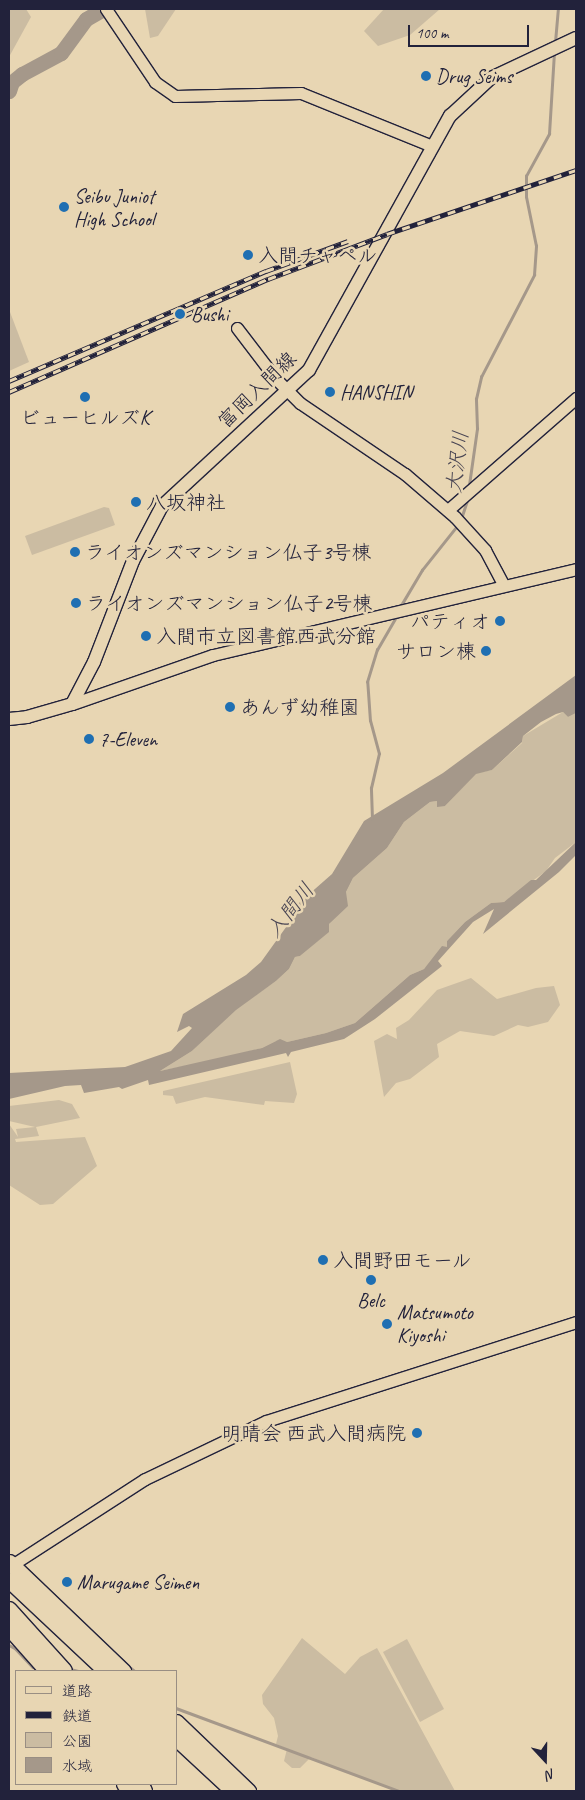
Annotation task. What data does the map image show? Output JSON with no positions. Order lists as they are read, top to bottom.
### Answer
{
  "streets": {
    "main road": ["富岡入間線"]
  },
  "water": ["大沢川", "入間川"],
  "places": [
    "Drug Seims",
    "Seibu Juniot High School",
    "入間チャペル",
    "Bushi",
    "HANSHIN",
    "ビューヒルズK",
    "八坂神社",
    "ライオンズマンション仏子3号棟",
    "ライオンズマンション仏子2号棟",
    "パティオ",
    "入間市立図書館西武分館",
    "サロン棟",
    "あんず幼稚園",
    "7-Eleven",
    "入間野田モール",
    "Belc",
    "Matsumoto Kiyoshi",
    "明晴会 西武入間病院",
    "Marugame Seimen"
  ],
  "legend": [
    "道路",
    "鉄道",
    "公園",
    "水域"
  ],
  "scale_bar": "100 m",
  "north": "bottom"
}
